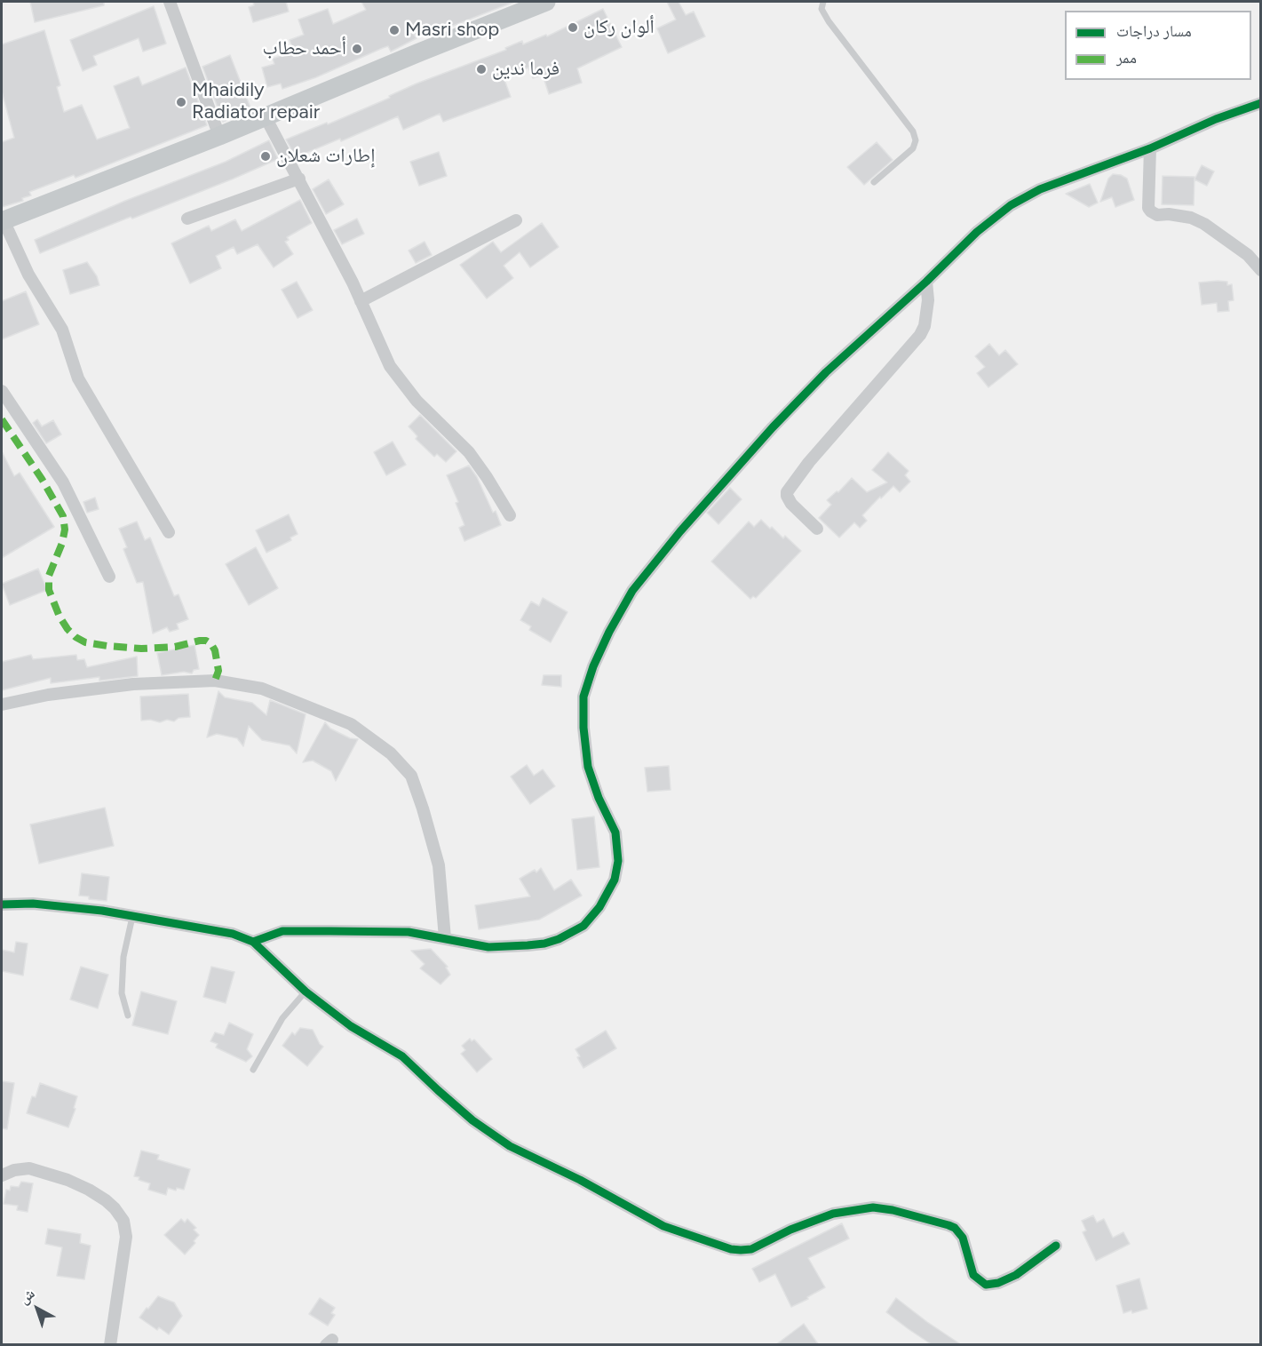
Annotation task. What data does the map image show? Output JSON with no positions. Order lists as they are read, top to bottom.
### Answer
{
  "places": [
    "ألوان ركان",
    "Masri shop",
    "أحمد حطاب",
    "فرما ندين",
    "Mhaidily Radiator repair",
    "إطارات شعلان"
  ],
  "legend": ["مسار دراجات", "ممر"],
  "north": "top left"
}
